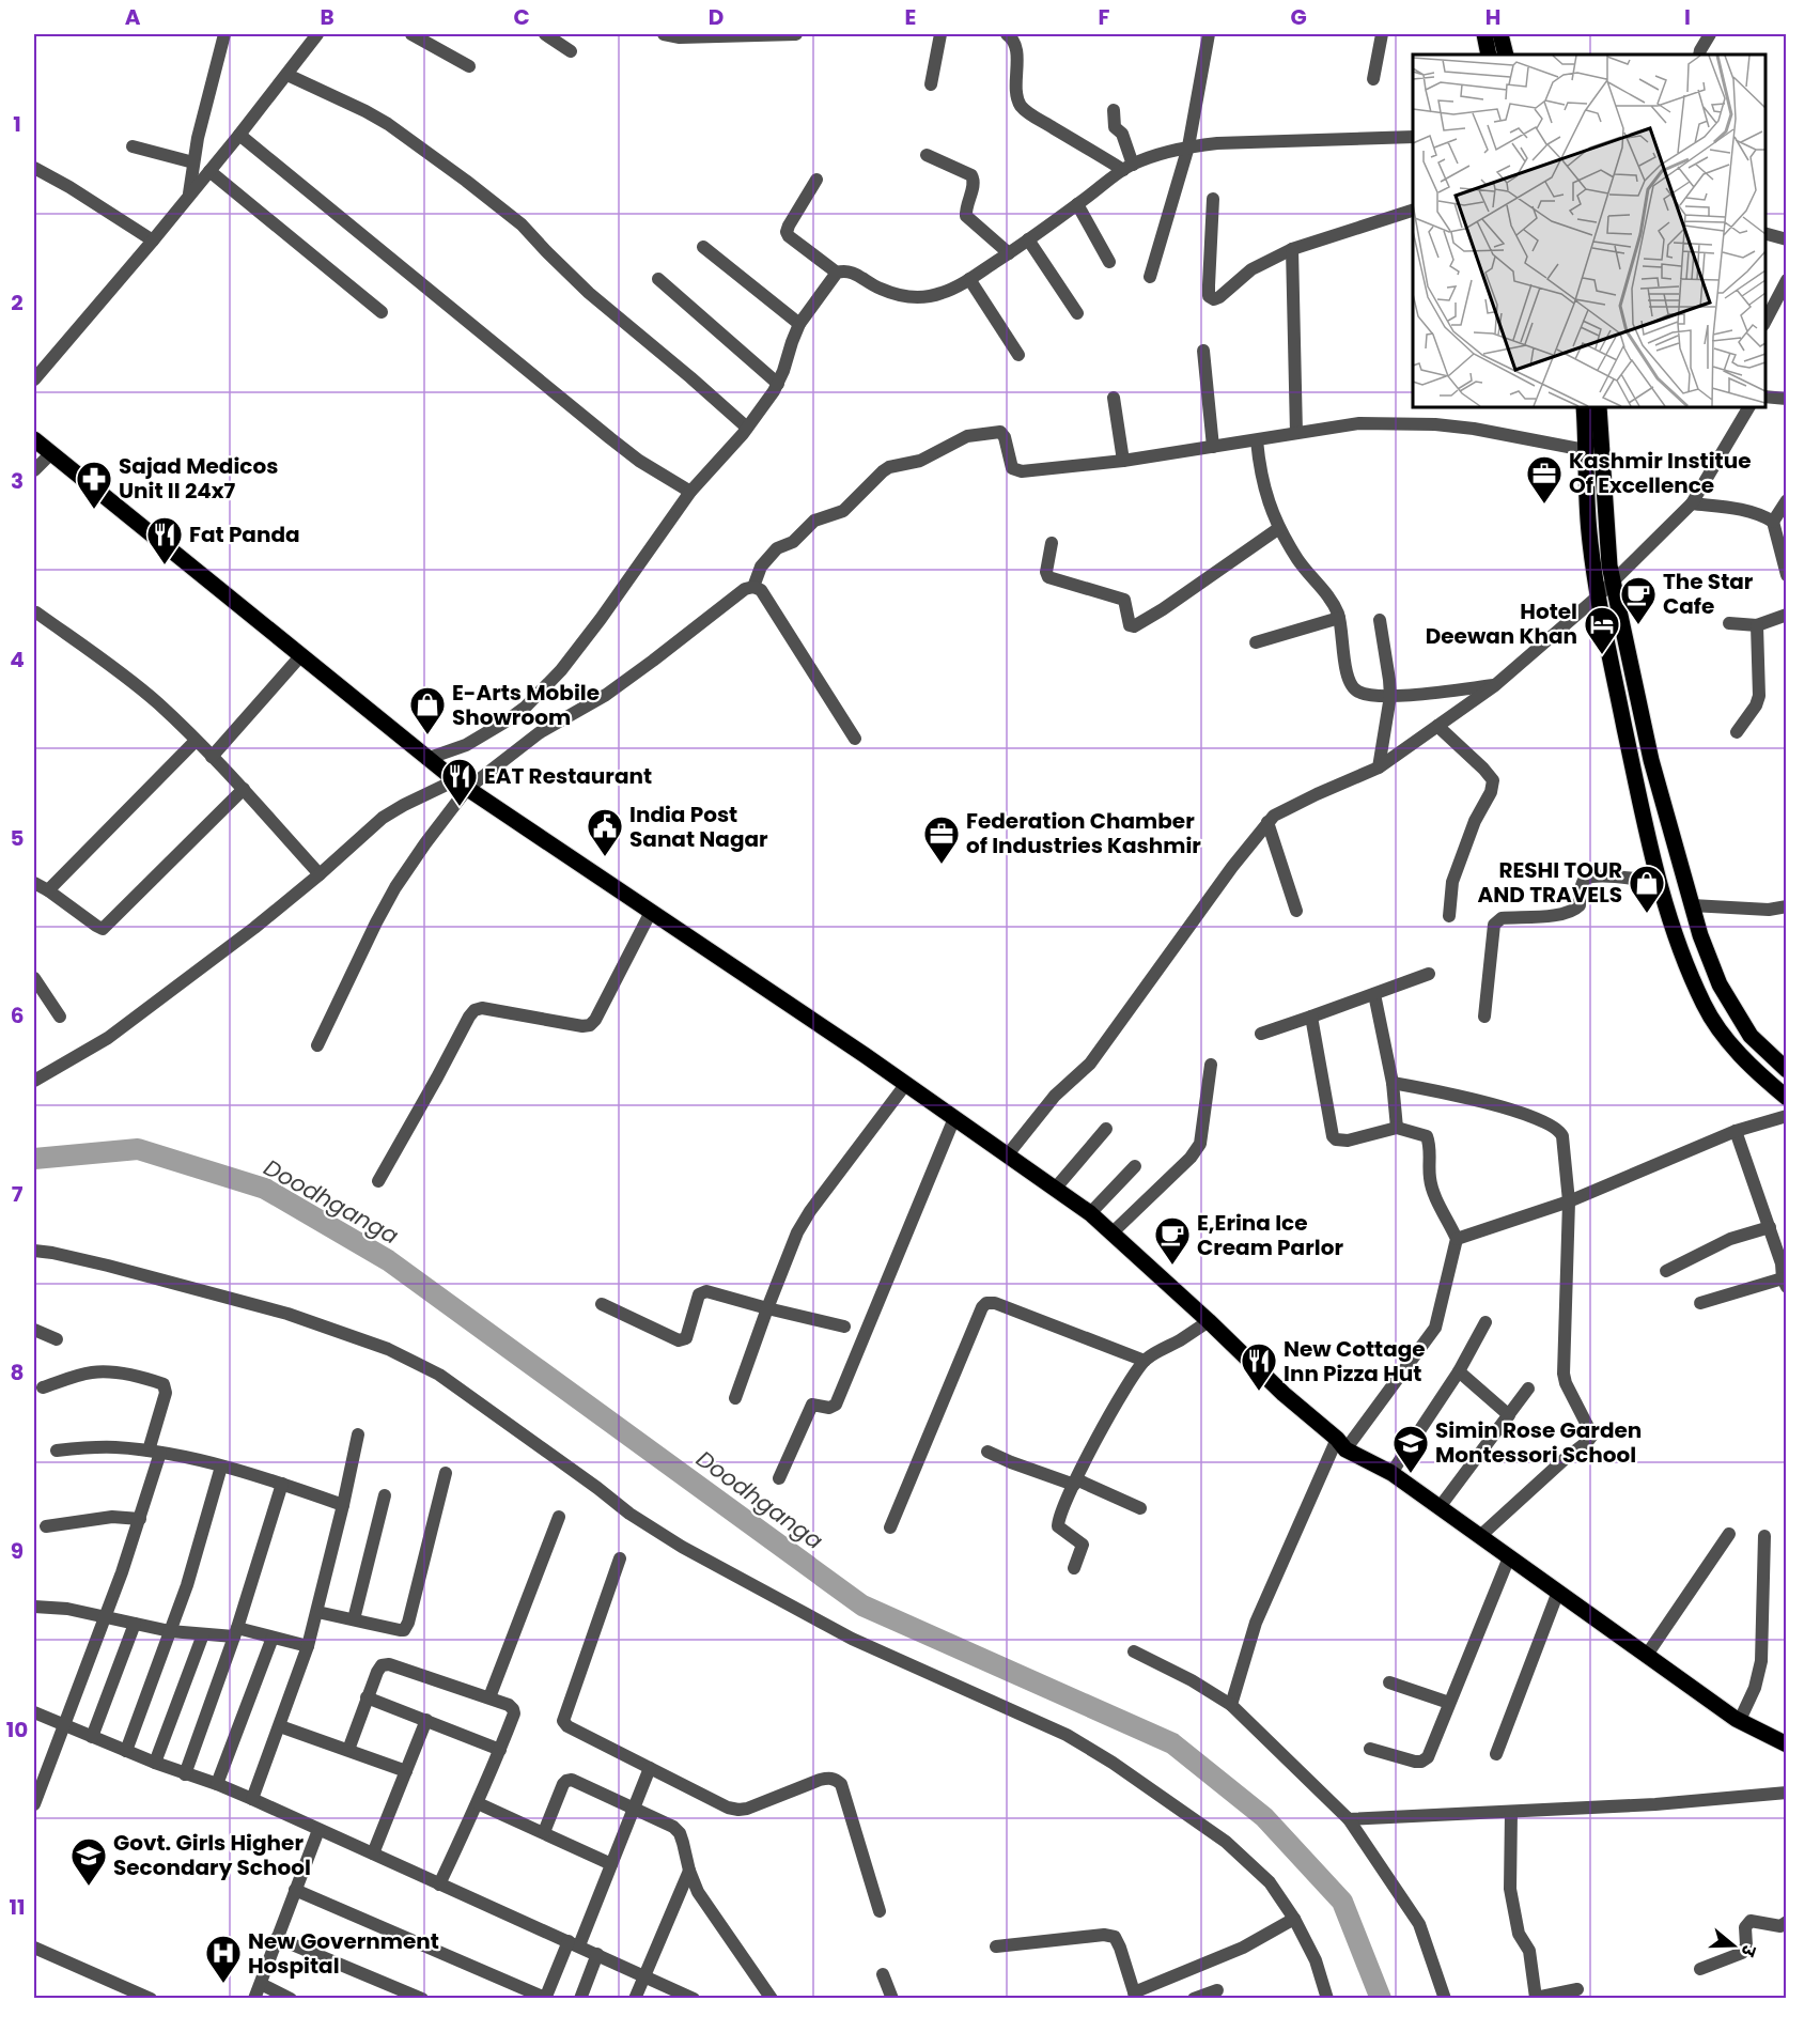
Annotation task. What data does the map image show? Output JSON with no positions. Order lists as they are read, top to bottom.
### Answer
{
  "water": ["Doodhganga"],
  "places": {
    "office": ["Kashmir Institue Of Excellence", "Federation Chamber of Industries Kashmir"],
    "pharmacy": ["Sajad Medicos Unit II 24x7"],
    "restaurant": ["Fat Panda", "EAT Restaurant", "New Cottage Inn Pizza Hut"],
    "cafe": ["The Star Cafe", "E,Erina Ice Cream Parlor"],
    "hotel": ["Hotel Deewan Khan"],
    "shop": ["E-Arts Mobile Showroom", "RESHI TOUR AND TRAVELS"],
    "public building": ["India Post Sanat Nagar"],
    "school or university": ["Simin Rose Garden Montessori School", "Govt. Girls Higher Secondary School"],
    "hospital": ["New Government Hospital"]
  },
  "north": "right",
  "grid": {
    "columns": [
      "A",
      "B",
      "C",
      "D",
      "E",
      "F",
      "G",
      "H",
      "I"
    ],
    "rows": [
      "1",
      "2",
      "3",
      "4",
      "5",
      "6",
      "7",
      "8",
      "9",
      "10",
      "11"
    ]
  }
}
